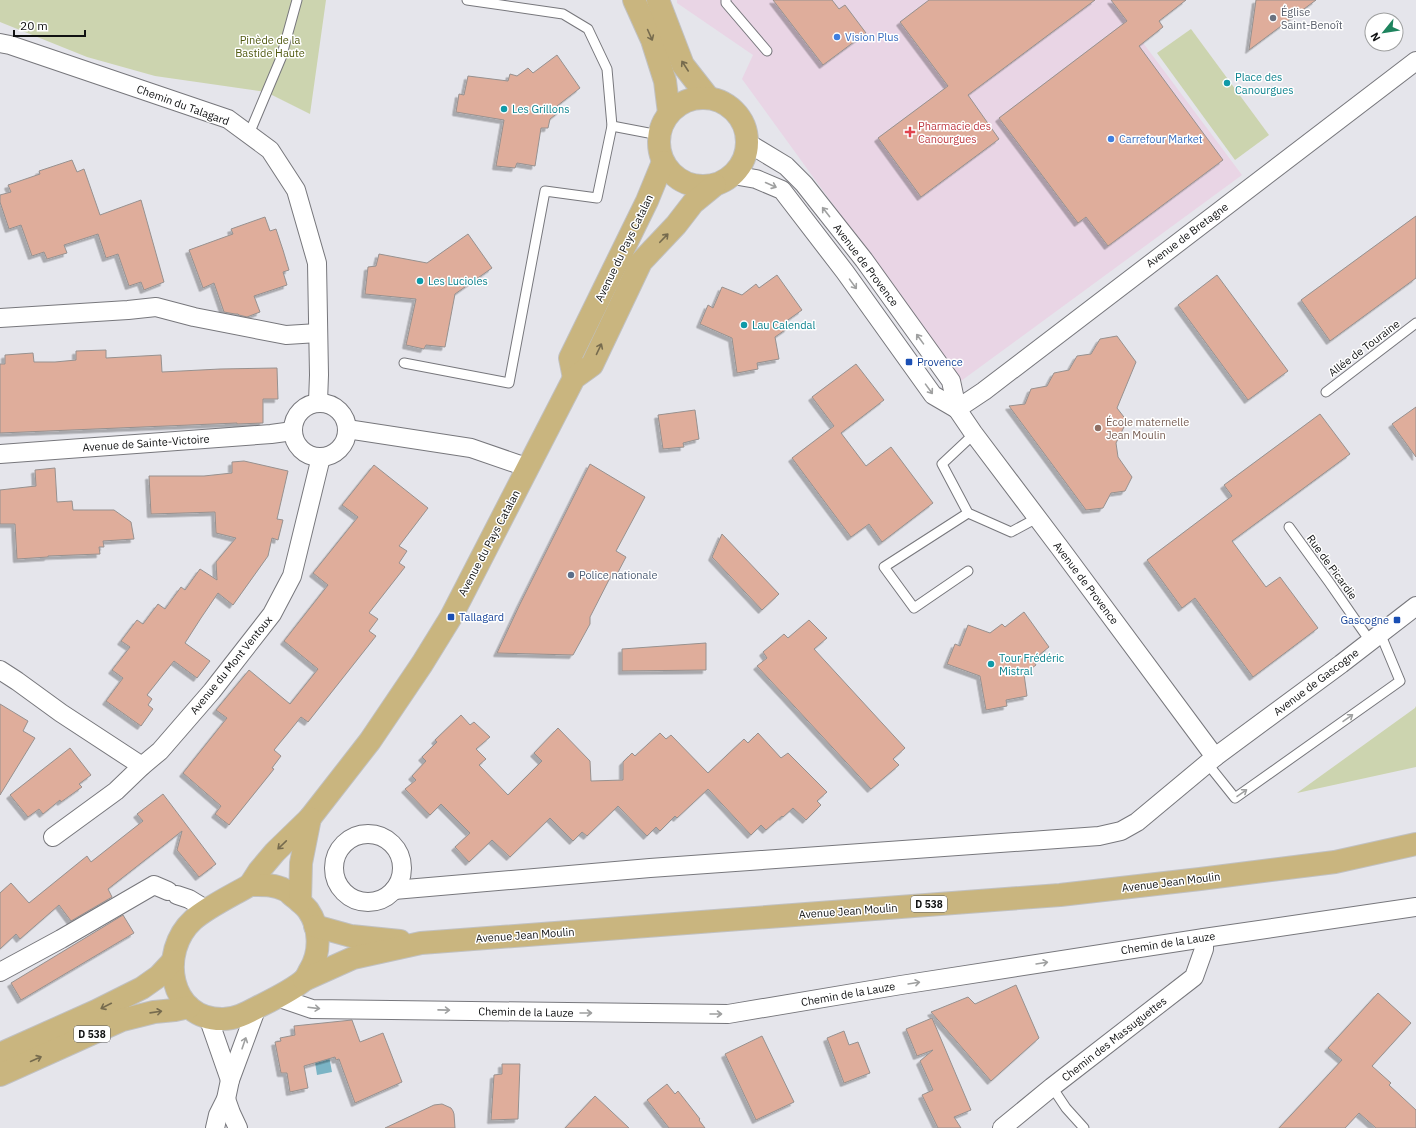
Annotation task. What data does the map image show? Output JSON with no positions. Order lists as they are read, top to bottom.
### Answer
{
  "streets": {
    "main road": ["Avenue du Pays Catalan", "Avenue Jean Moulin", "D 538"],
    "street": [
      "Chemin du Talagard",
      "Avenue de Bretagne",
      "Avenue de Provence",
      "Avenue de Sainte-Victoire",
      "Avenue du Mont Ventoux",
      "Avenue de Gascogne",
      "Chemin de la Lauze",
      "Chemin des Massuguettes"
    ],
    "lane": ["Allée de Touraine", "Rue de Picardie"]
  },
  "crossings": [
    ["Chemin du Talagard", "Avenue de Sainte-Victoire"],
    ["Chemin du Talagard", "Avenue du Mont Ventoux"],
    ["Avenue de Bretagne", "Avenue de Provence"],
    ["Avenue du Pays Catalan", "Avenue de Provence"],
    ["Avenue du Pays Catalan", "Avenue Jean Moulin"],
    ["Avenue du Pays Catalan", "D 538"],
    ["Avenue du Pays Catalan", "Chemin de la Lauze"],
    ["Avenue de Provence", "Rue de Picardie"],
    ["Avenue de Provence", "Avenue de Gascogne"],
    ["Avenue de Sainte-Victoire", "Avenue du Mont Ventoux"],
    ["Rue de Picardie", "Avenue de Gascogne"],
    ["Avenue Jean Moulin", "D 538"],
    ["Avenue Jean Moulin", "Chemin de la Lauze"],
    ["D 538", "Chemin de la Lauze"],
    ["Chemin de la Lauze", "Chemin des Massuguettes"]
  ],
  "one_way": ["Chemin de la Lauze"],
  "parks": ["Pinède de la Bastide Haute"],
  "places": {
    "other": [
      "Église Saint-Benoît",
      "Vision Plus",
      "Place des Canourgues",
      "Les Grillons",
      "Carrefour Market",
      "Les Lucioles",
      "Lau Calendal",
      "École maternelle Jean Moulin",
      "Police nationale",
      "Tour Frédéric Mistral"
    ],
    "health": ["Pharmacie des Canourgues"],
    "transit": ["Provence", "Tallagard", "Gascogne"]
  },
  "scale_bar": "20 m",
  "north": "bottom left"
}
